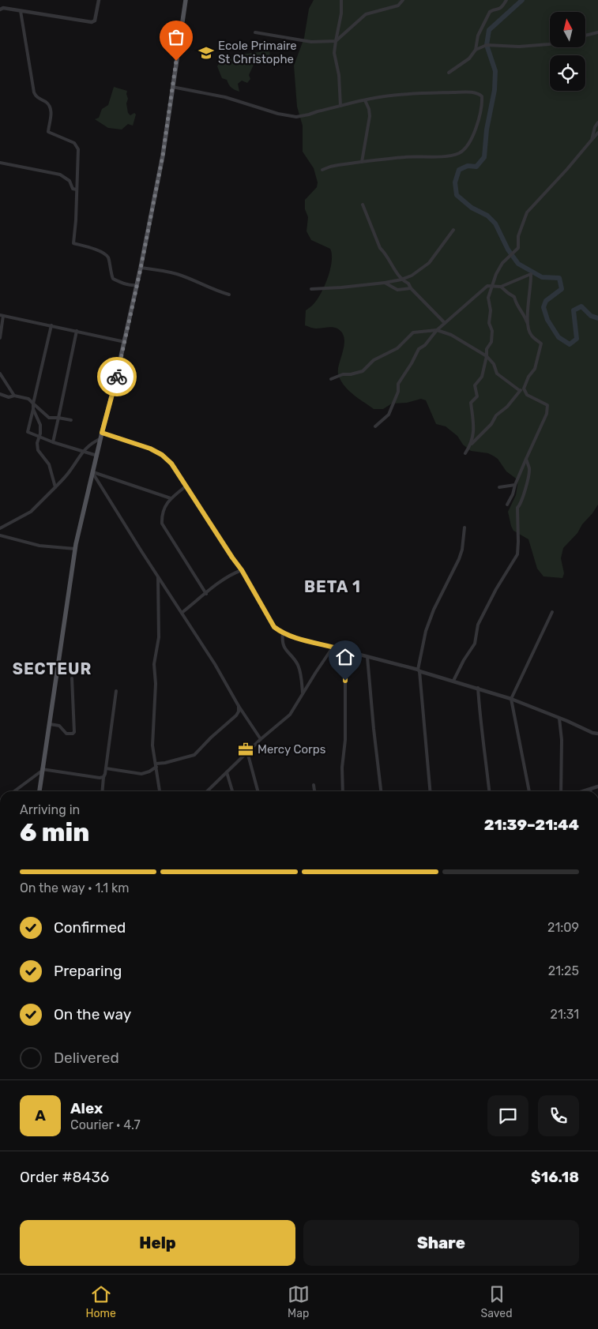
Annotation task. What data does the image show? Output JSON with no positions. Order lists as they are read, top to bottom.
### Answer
{
  "districts": ["BETA 1", "SECTEUR"],
  "places": {
    "school or university": ["Ecole Primaire St Christophe"],
    "office": ["Mercy Corps"]
  },
  "north": "top",
  "page": {
    "heading": ["6 min", "Arriving in", "21:39–21:44"],
    "panel": [
      "Alex",
      "Courier · 4.7",
      "Order #8436",
      "$16.18"
    ],
    "bar": "On the way · 1.1 km",
    "list": [
      ["Confirmed", "21:09"],
      ["Preparing", "21:25"],
      ["On the way", "21:31"],
      "Delivered"
    ],
    "round": "A",
    "buttons": ["Help", "Share"],
    "tabs": ["Home", "Map", "Saved"]
  }
}
